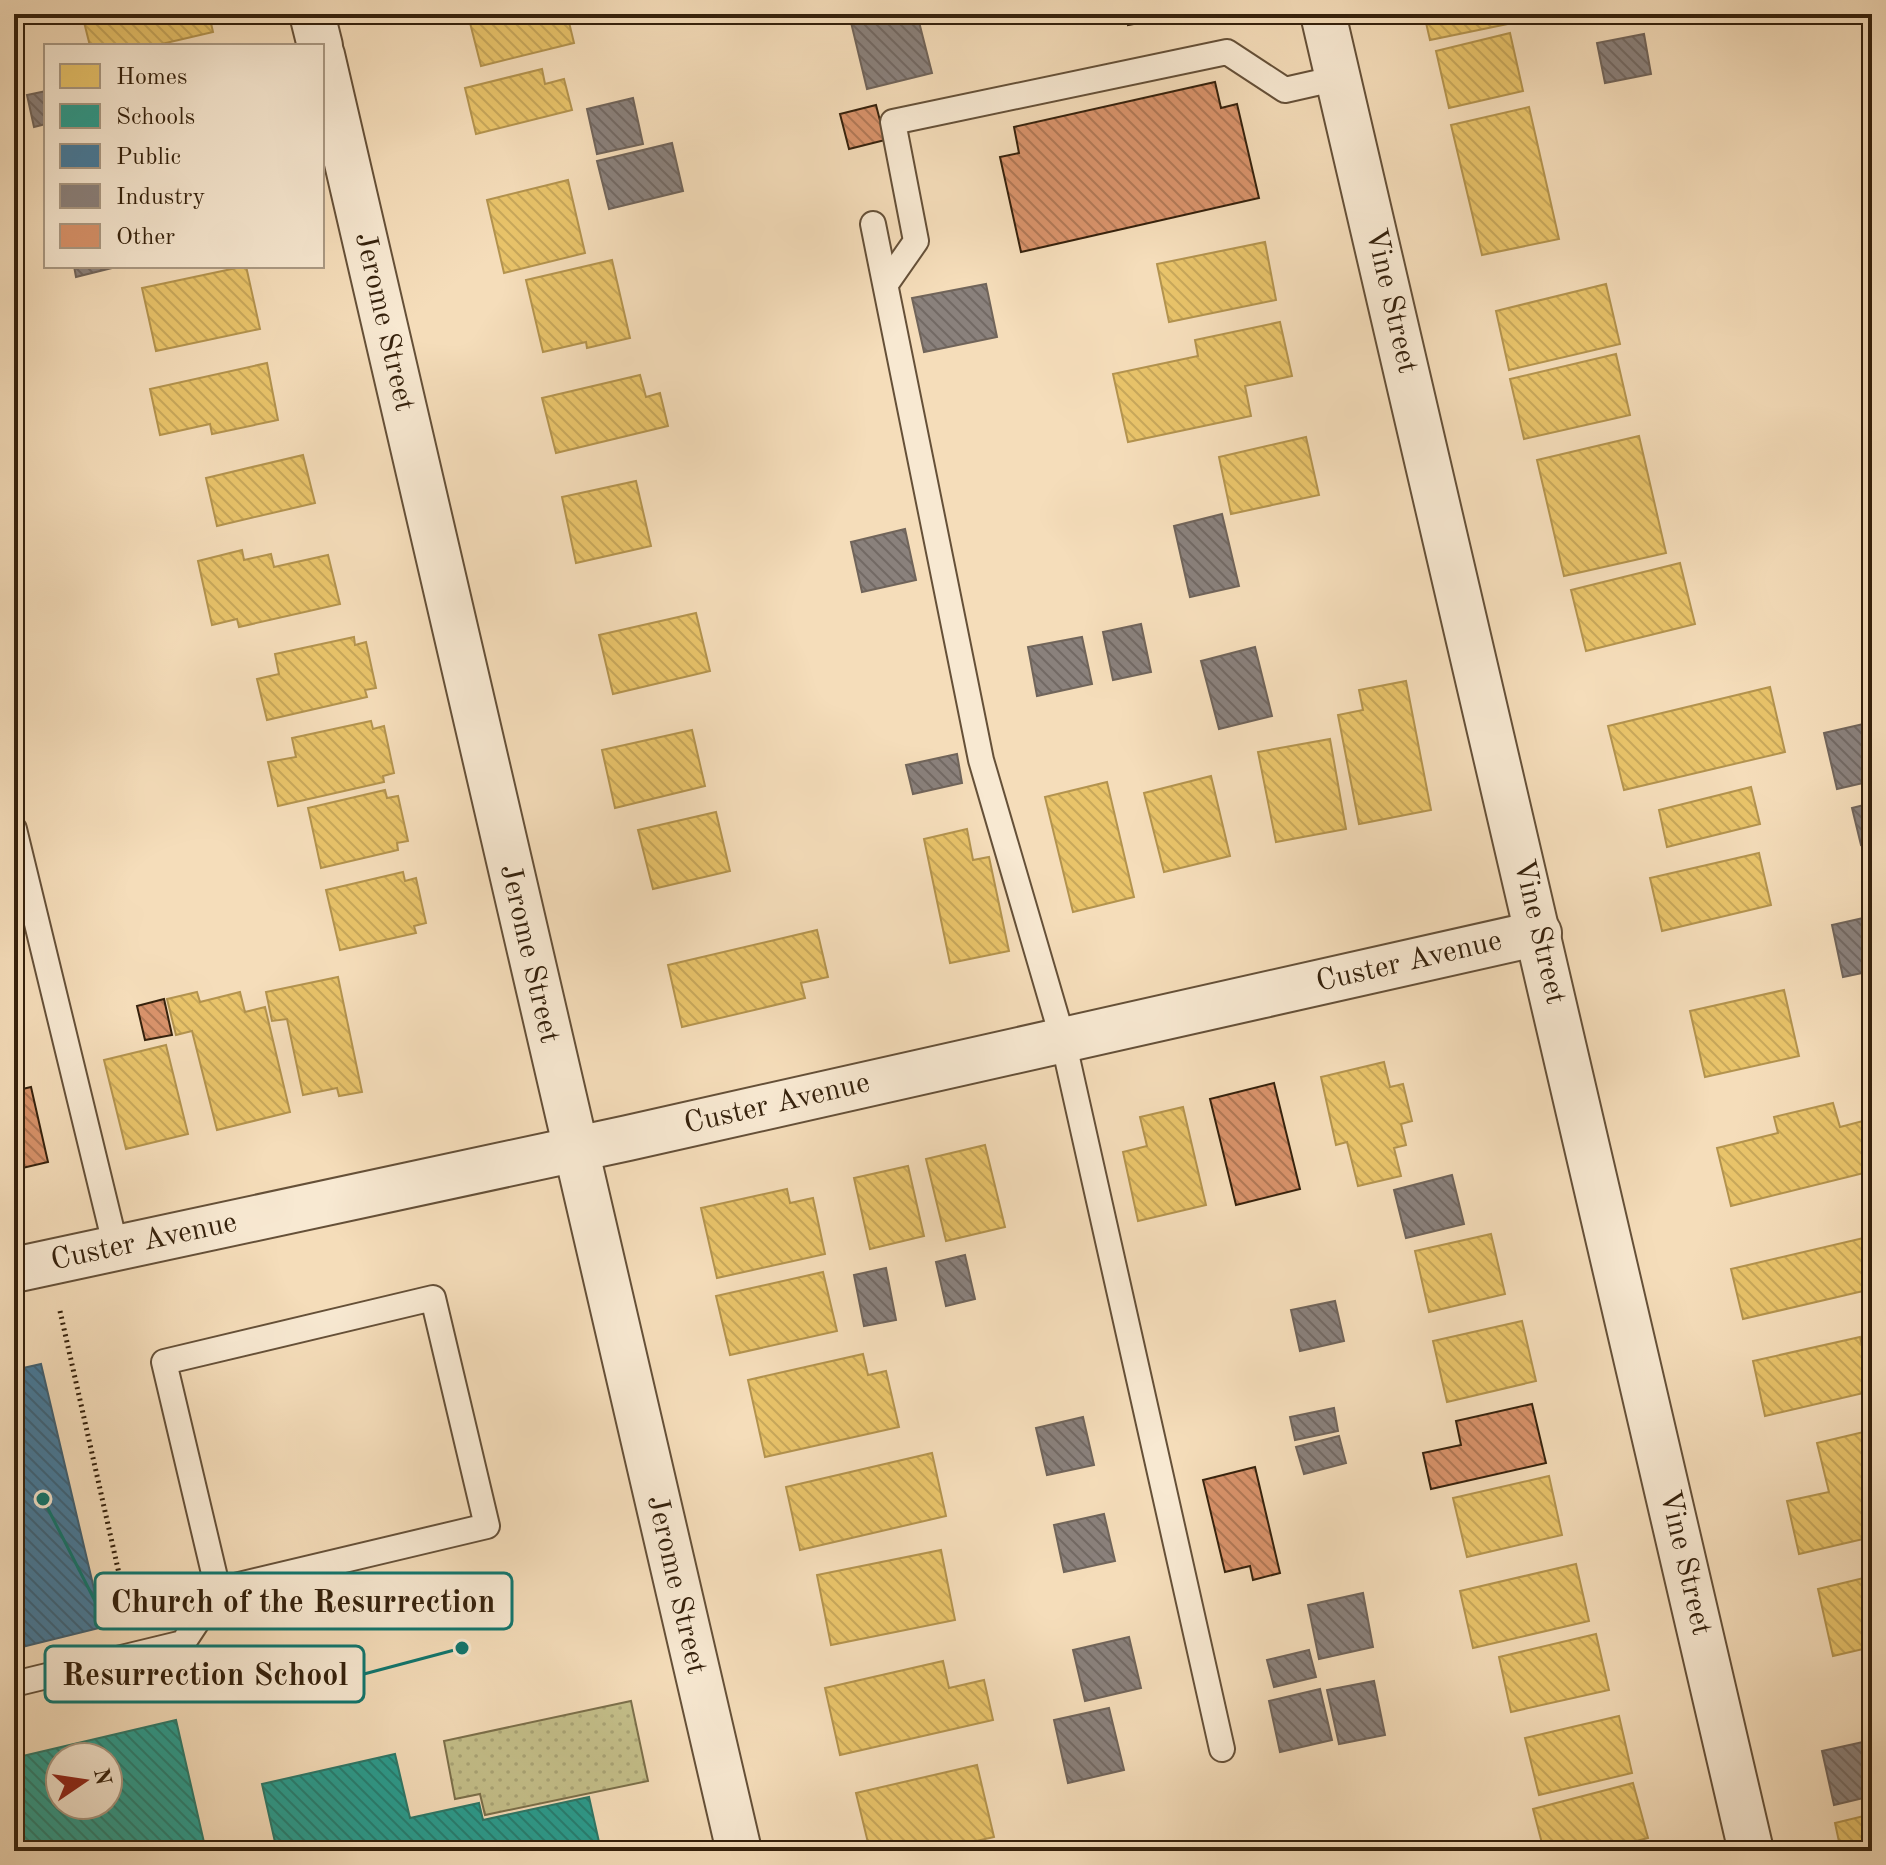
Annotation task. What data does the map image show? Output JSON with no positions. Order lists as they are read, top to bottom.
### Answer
{
  "streets": {
    "street": ["Vine Street", "Jerome Street", "Custer Avenue"]
  },
  "crossings": [
    ["Vine Street", "Custer Avenue"],
    ["Jerome Street", "Custer Avenue"]
  ],
  "places": ["Church of the Resurrection", "Resurrection School"],
  "legend": [
    "Homes",
    "Schools",
    "Public",
    "Industry",
    "Other"
  ],
  "north": "right"
}
